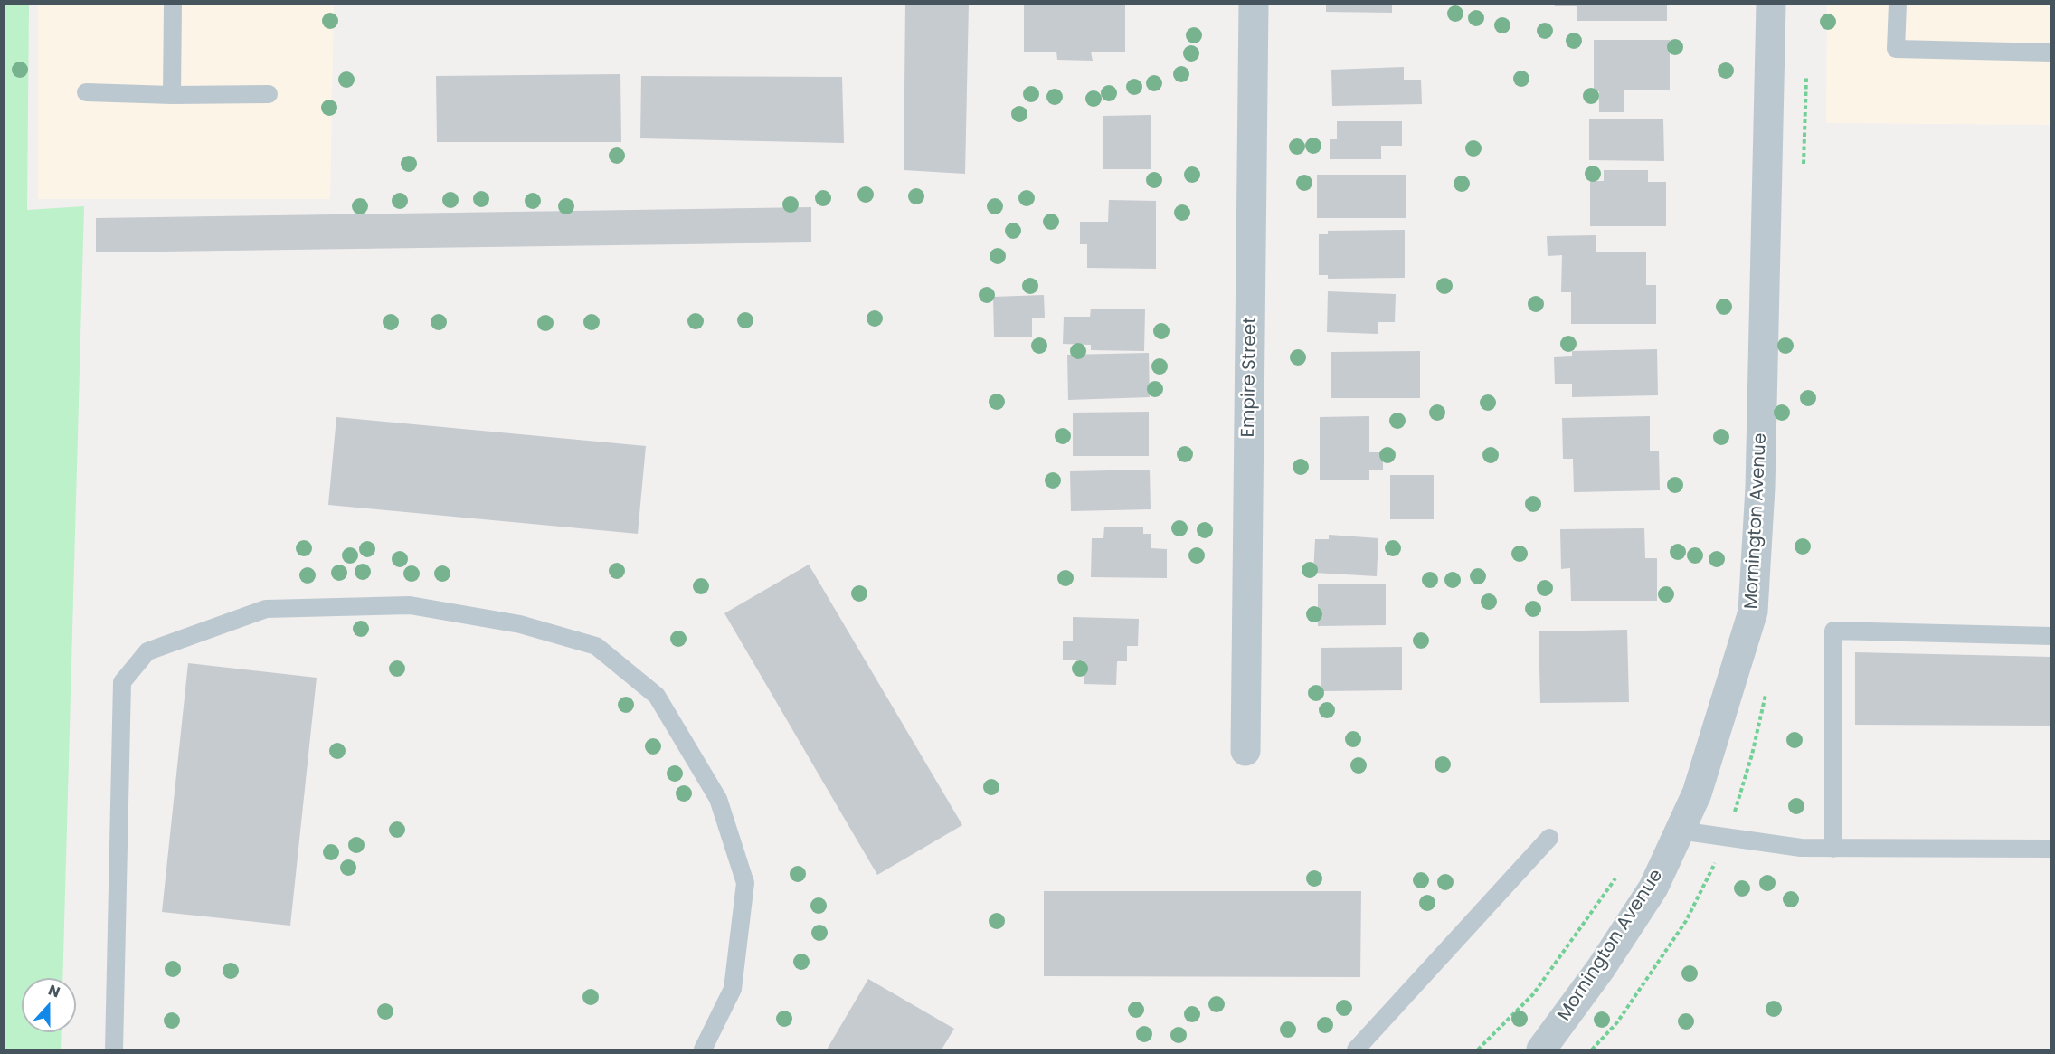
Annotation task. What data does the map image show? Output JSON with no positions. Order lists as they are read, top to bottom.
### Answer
{
  "streets": {
    "street": ["Empire Street", "Mornington Avenue"]
  },
  "north": "top"
}
